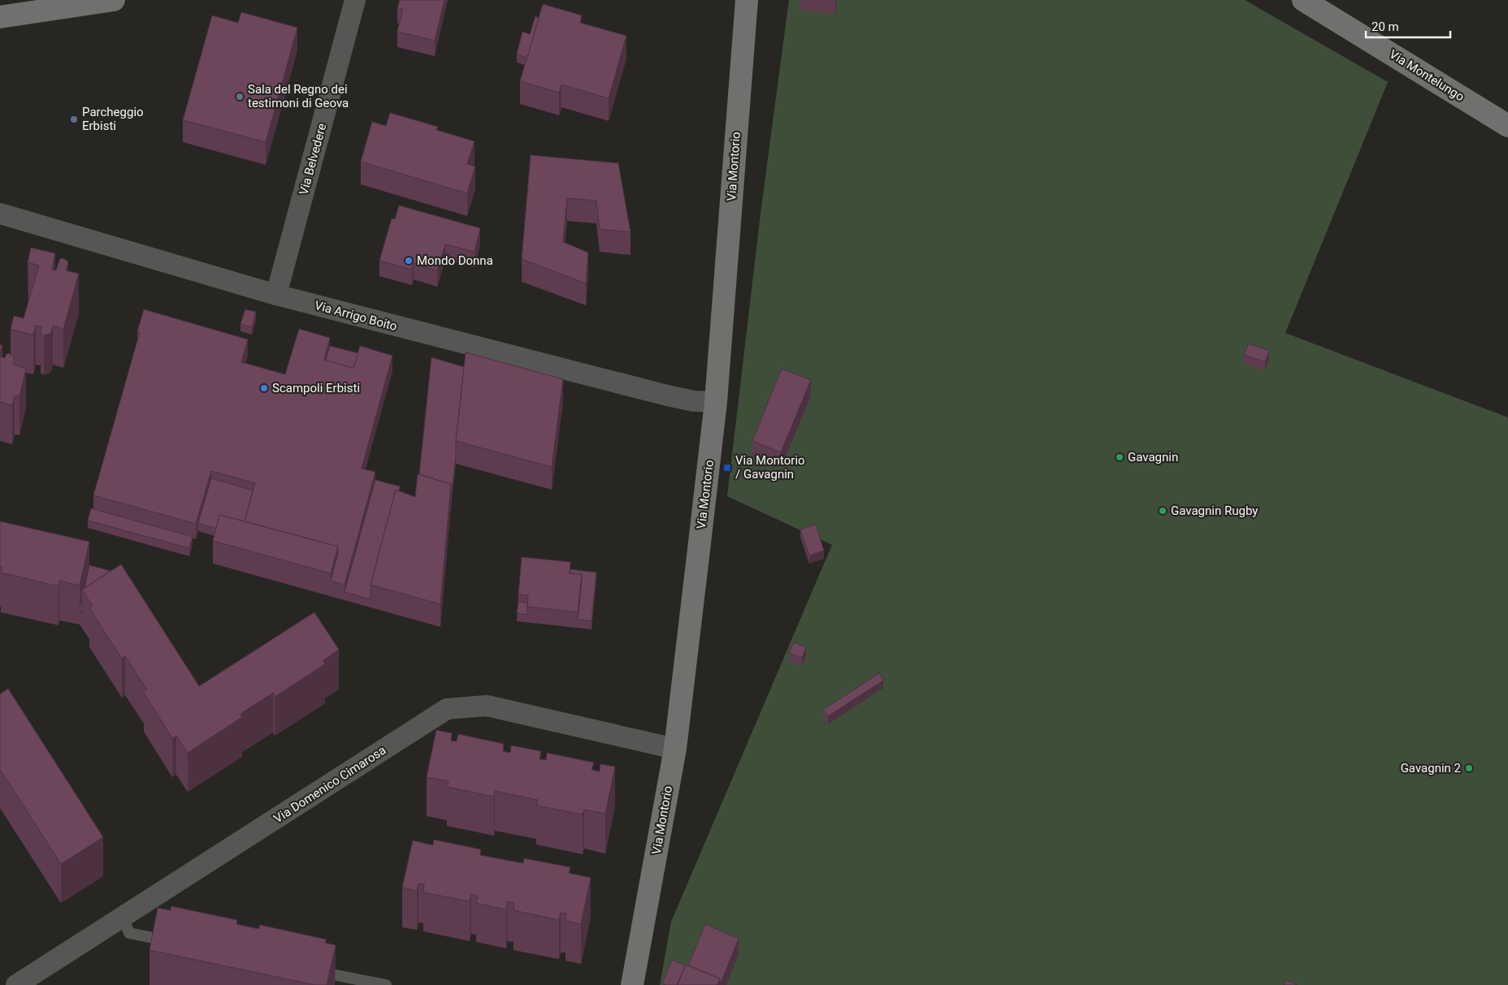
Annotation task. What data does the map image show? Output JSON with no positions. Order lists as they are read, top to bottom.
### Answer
{
  "streets": {
    "street": [
      "Via Montelungo",
      "Via Belvedere",
      "Via Montorio",
      "Via Arrigo Boito",
      "Via Domenico Cimarosa"
    ]
  },
  "crossings": [
    ["Via Belvedere", "Via Arrigo Boito"],
    ["Via Montorio", "Via Arrigo Boito"],
    ["Via Montorio", "Via Domenico Cimarosa"]
  ],
  "places": {
    "other": [
      "Sala del Regno dei testimoni di Geova",
      "Parcheggio Erbisti",
      "Mondo Donna",
      "Scampoli Erbisti",
      "Gavagnin",
      "Gavagnin Rugby",
      "Gavagnin 2"
    ],
    "transit": ["Via Montorio / Gavagnin"]
  },
  "scale_bar": "20 m"
}
